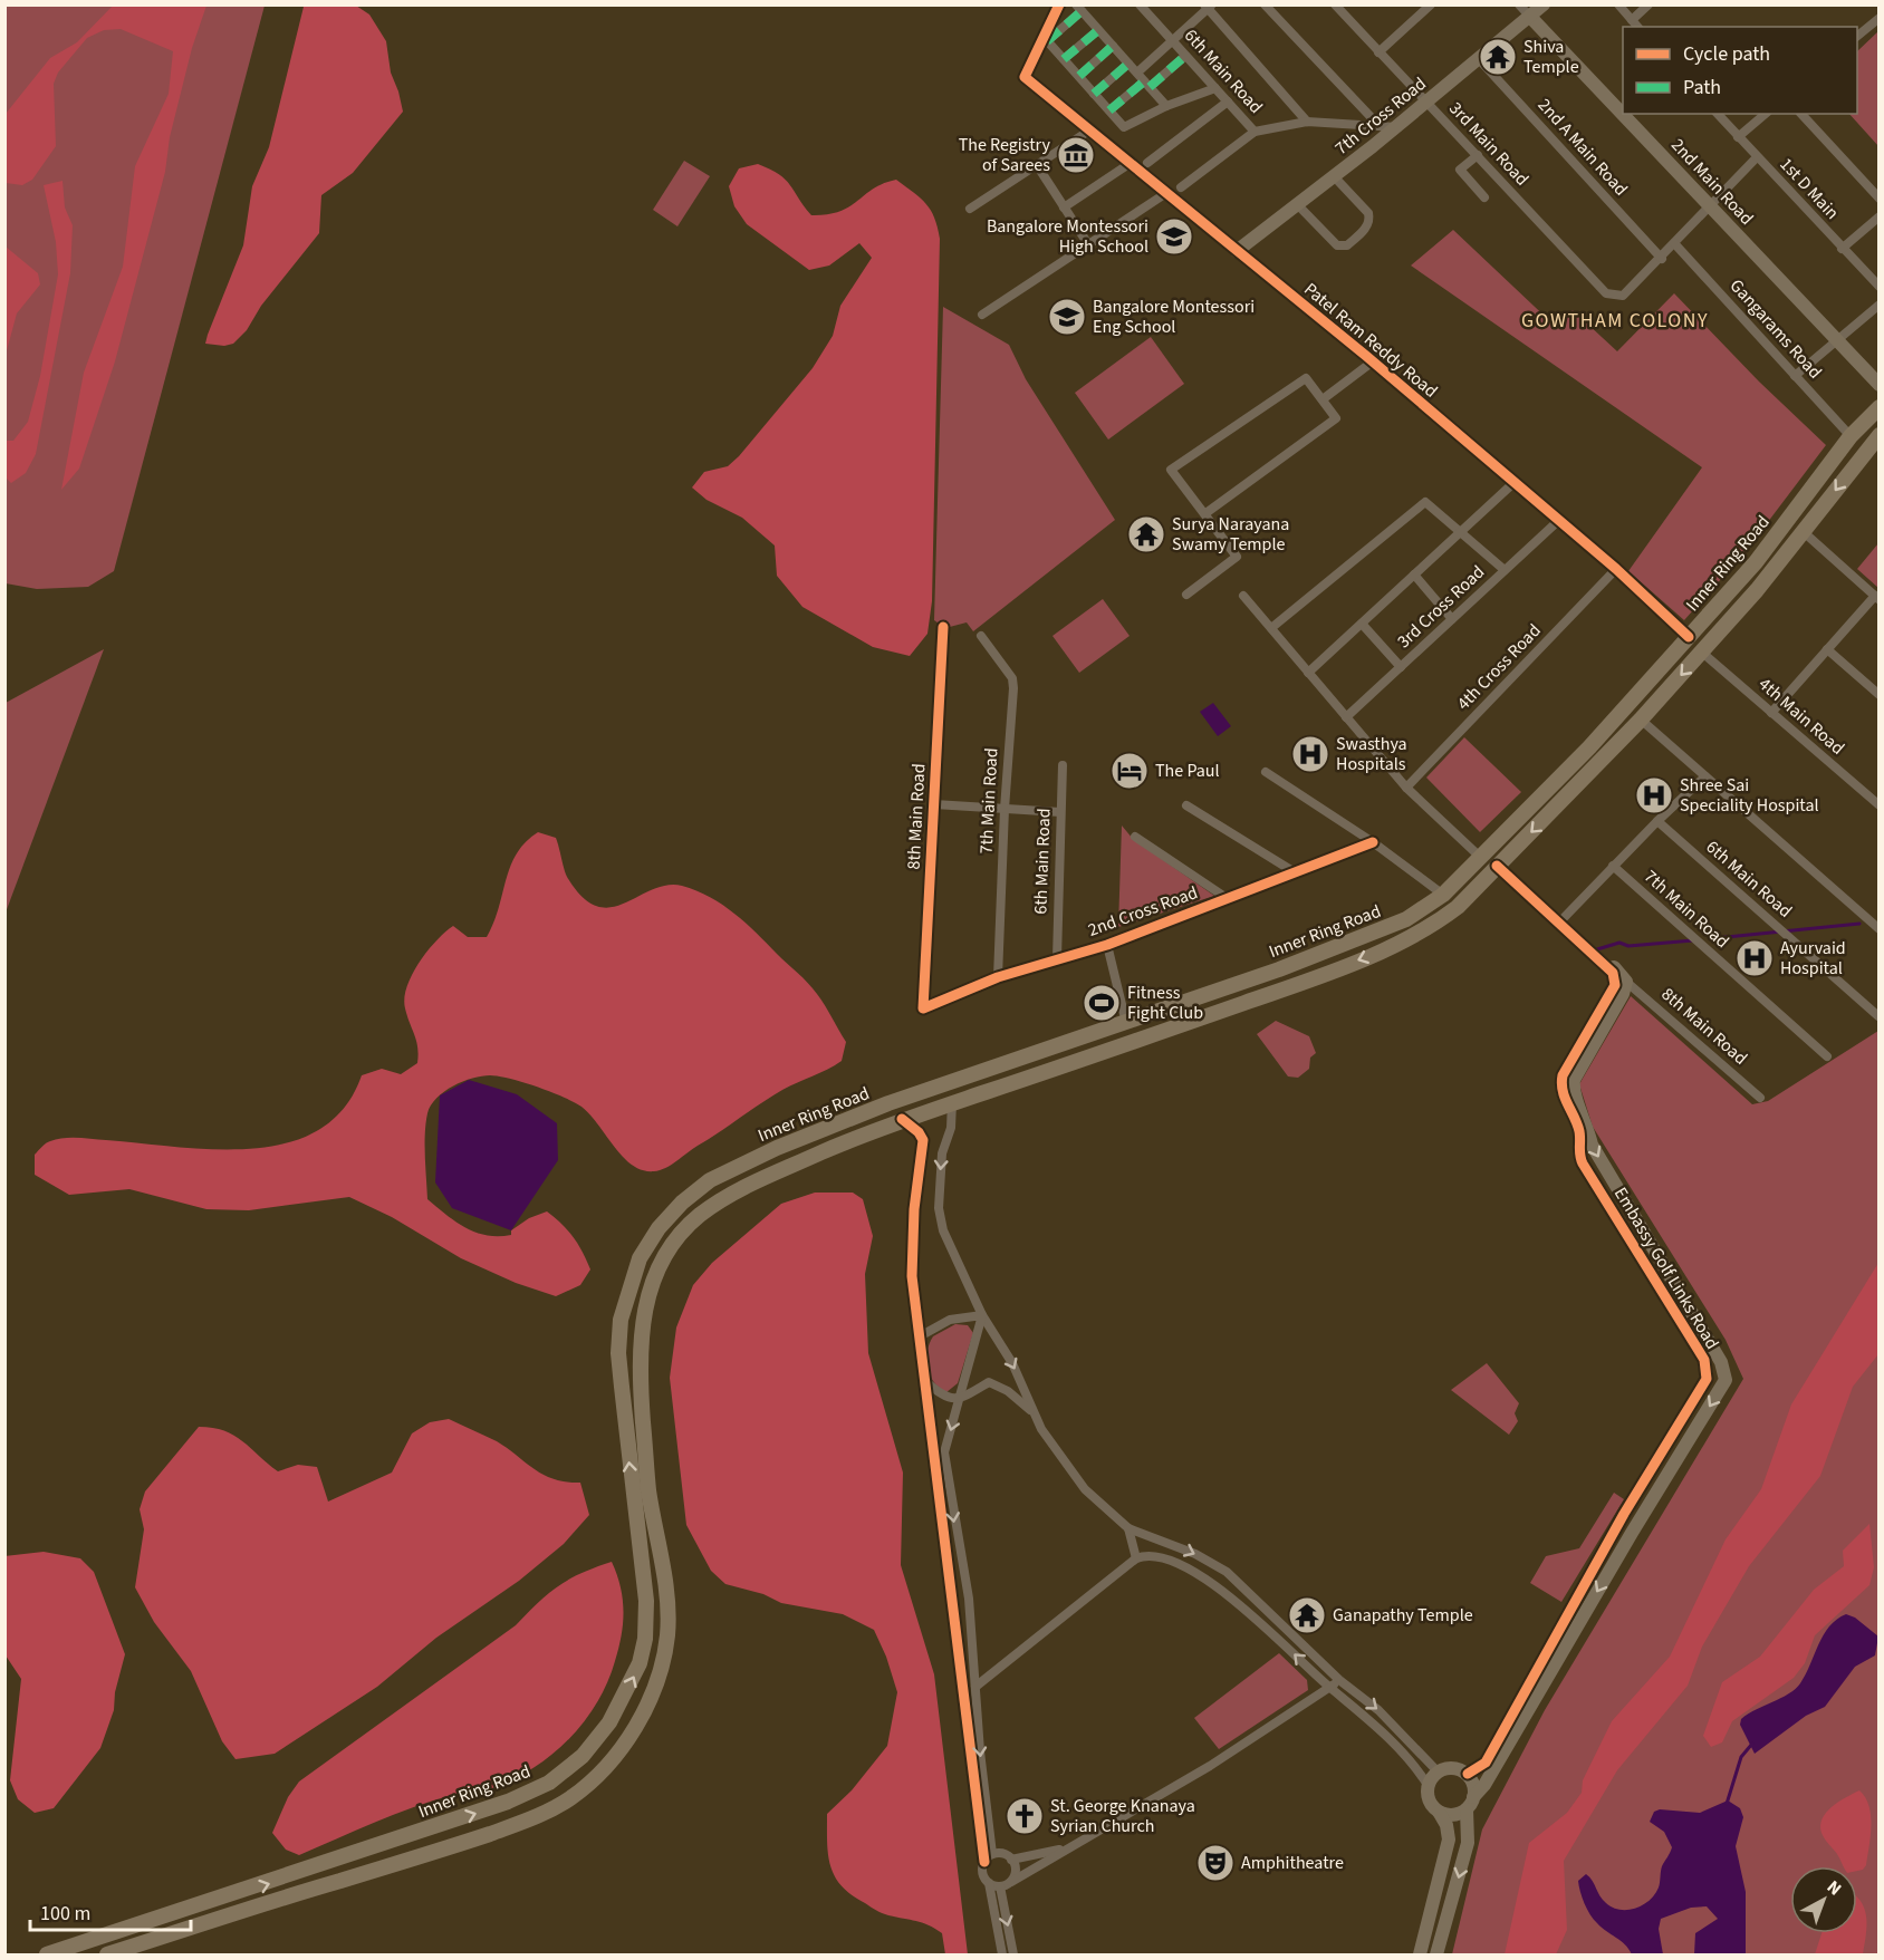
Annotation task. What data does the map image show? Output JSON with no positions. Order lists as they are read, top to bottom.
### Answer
{
  "streets": {
    "main road": ["Inner Ring Road"],
    "street": [
      "6th Main Road",
      "7th Cross Road",
      "3rd Main Road",
      "2nd A Main Road",
      "2nd Main Road",
      "1st D Main",
      "Gangarams Road",
      "Patel Ram Reddy Road",
      "3rd Cross Road",
      "4th Cross Road",
      "4th Main Road",
      "7th Main Road",
      "8th Main Road",
      "2nd Cross Road",
      "Embassy Golf Links Road"
    ]
  },
  "crossings": [
    ["6th Main Road", "2nd Cross Road"],
    ["7th Cross Road", "3rd Main Road"],
    ["7th Cross Road", "2nd A Main Road"],
    ["7th Cross Road", "2nd Main Road"],
    ["7th Cross Road", "Patel Ram Reddy Road"],
    ["3rd Main Road", "2nd A Main Road"],
    ["Gangarams Road", "Inner Ring Road"],
    ["Patel Ram Reddy Road", "Inner Ring Road"],
    ["Patel Ram Reddy Road", "3rd Cross Road"],
    ["Patel Ram Reddy Road", "4th Cross Road"],
    ["Inner Ring Road", "4th Main Road"],
    ["7th Main Road", "2nd Cross Road"],
    ["8th Main Road", "2nd Cross Road"],
    ["8th Main Road", "Embassy Golf Links Road"]
  ],
  "one_way": ["Embassy Golf Links Road"],
  "districts": ["GOWTHAM COLONY"],
  "places": {
    "temple": ["Shiva Temple", "Surya Narayana Swamy Temple", "Ganapathy Temple"],
    "museum": ["The Registry of Sarees"],
    "school or university": ["Bangalore Montessori High School", "Bangalore Montessori Eng School"],
    "hospital": ["Swasthya Hospitals", "Shree Sai Speciality Hospital", "Ayurvaid Hospital"],
    "hotel": ["The Paul"],
    "sports": ["Fitness Fight Club"],
    "church": ["St. George Knanaya Syrian Church"],
    "theatre": ["Amphitheatre"]
  },
  "legend": ["Cycle path", "Path"],
  "scale_bar": "100 m",
  "north": "top right"
}
